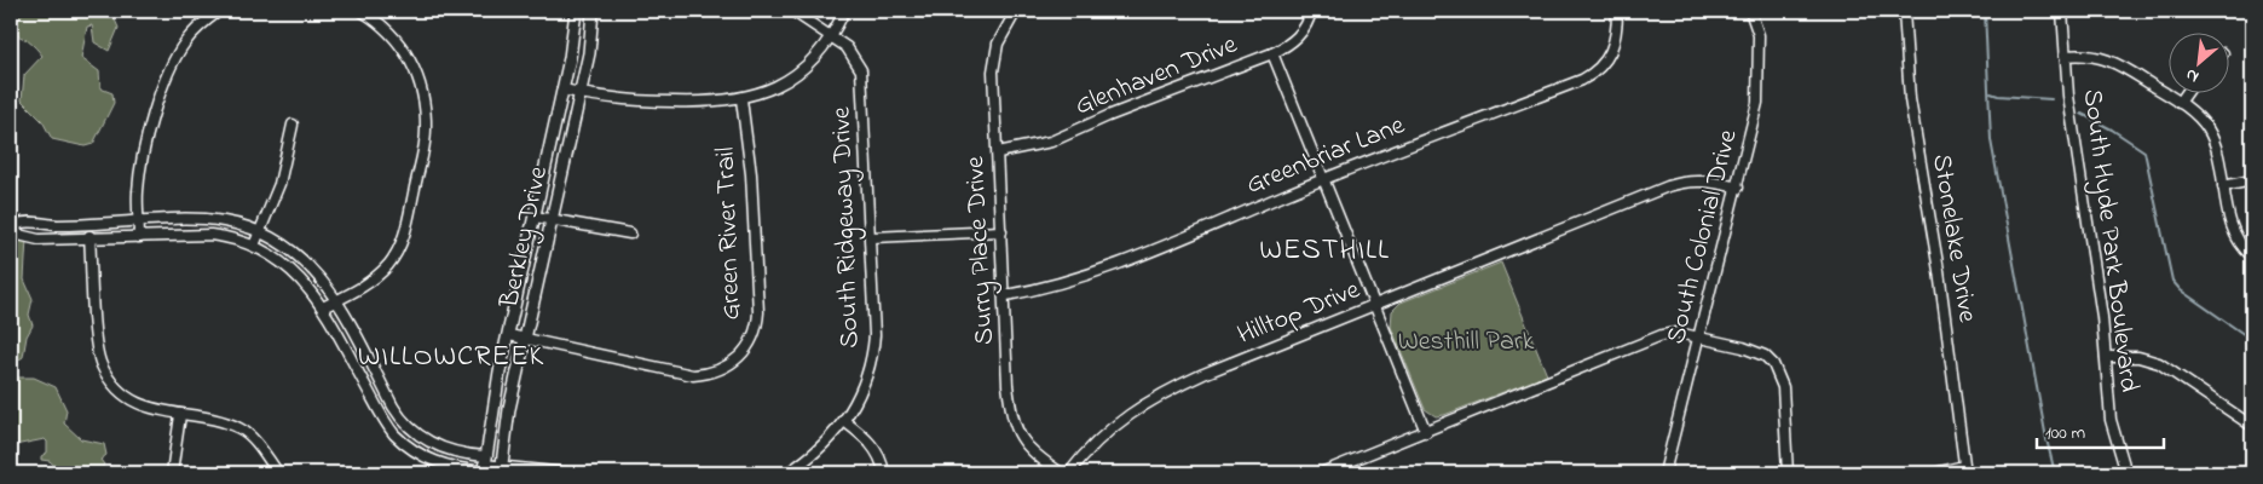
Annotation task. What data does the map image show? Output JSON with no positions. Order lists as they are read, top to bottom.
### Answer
{
  "streets": {
    "street": [
      "Glenhaven Drive",
      "Greenbriar Lane",
      "South Ridgeway Drive",
      "Green River Trail",
      "Berkley Drive",
      "South Colonial Drive",
      "Stonelake Drive",
      "South Hyde Park Boulevard",
      "Surry Place Drive",
      "Hilltop Drive"
    ]
  },
  "crossings": [
    ["Glenhaven Drive", "Surry Place Drive"],
    ["Greenbriar Lane", "Surry Place Drive"],
    ["Green River Trail", "Berkley Drive"],
    ["South Colonial Drive", "Hilltop Drive"]
  ],
  "districts": ["WESTHILL", "WILLOWCREEK"],
  "parks": ["Westhill Park"],
  "scale_bar": "100 m",
  "north": "bottom left"
}
